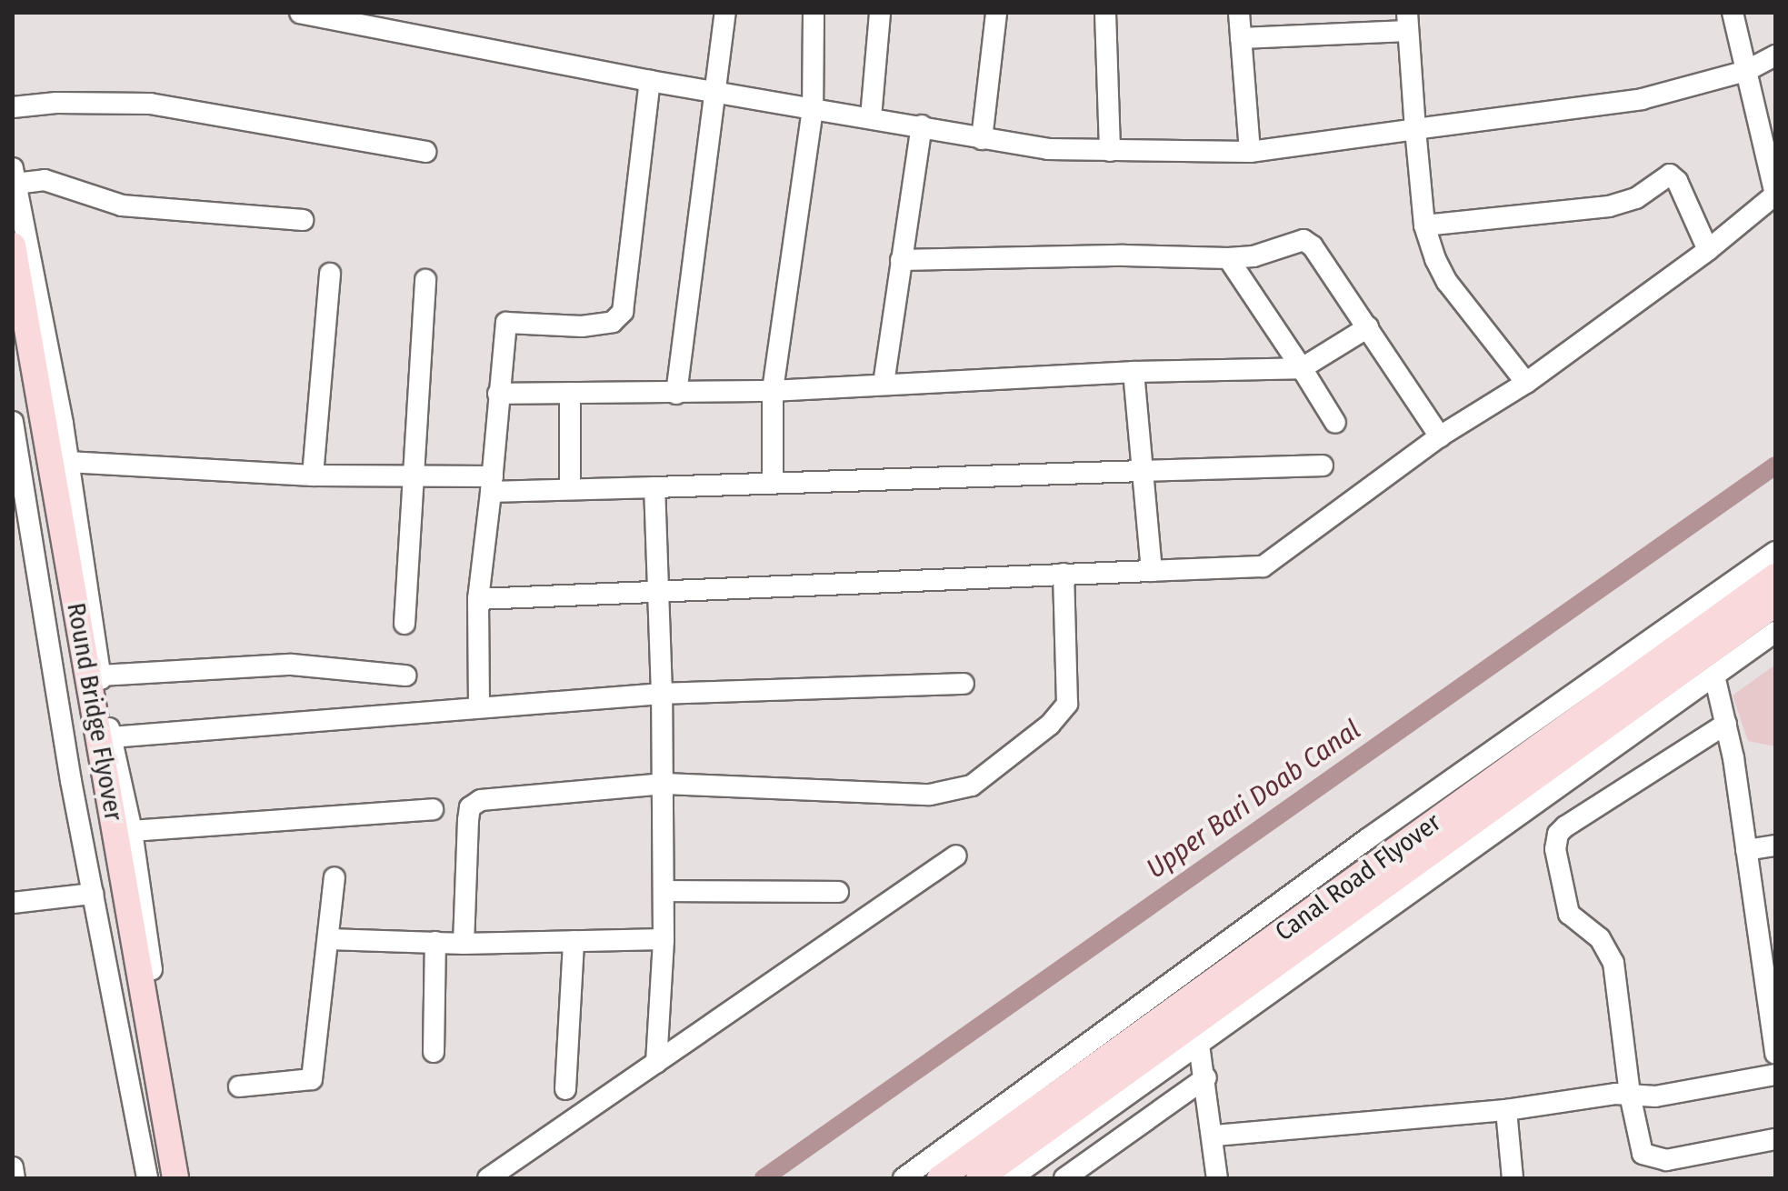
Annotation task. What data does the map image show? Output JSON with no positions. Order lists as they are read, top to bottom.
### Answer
{
  "streets": {
    "main road": ["Round Bridge Flyover", "Canal Road Flyover"]
  },
  "water": ["Upper Bari Doab Canal"]
}
